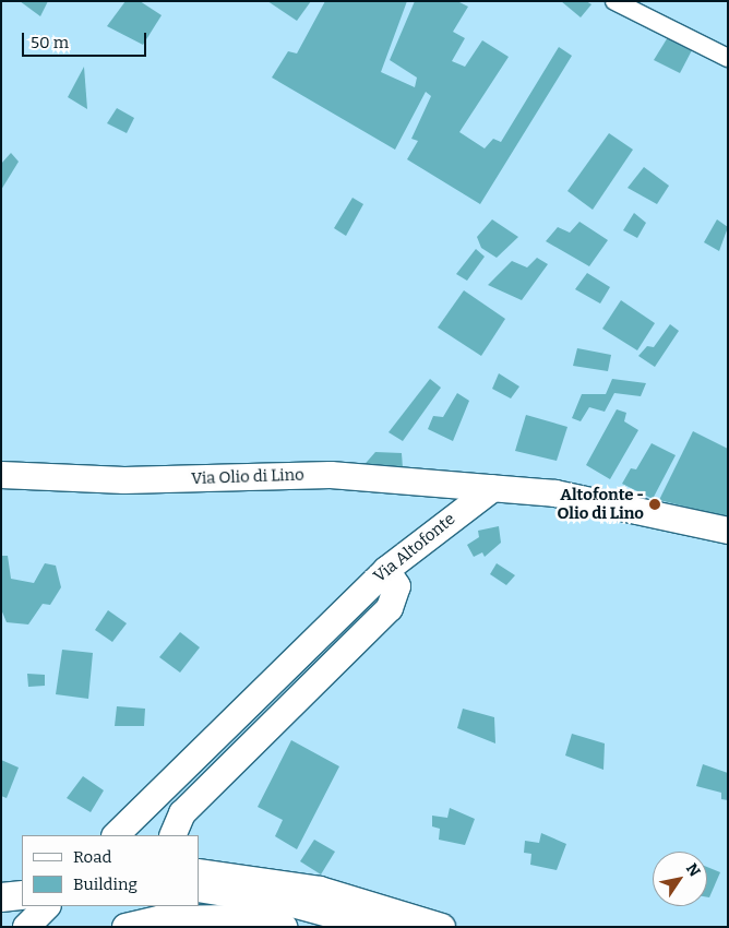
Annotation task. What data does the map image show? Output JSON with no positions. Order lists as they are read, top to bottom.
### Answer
{
  "streets": {
    "main road": ["Via Olio di Lino", "Via Altofonte"]
  },
  "crossings": [
    ["Via Olio di Lino", "Via Altofonte"]
  ],
  "places": ["Altofonte - Olio di Lino"],
  "legend": ["Road", "Building"],
  "scale_bar": "50 m",
  "north": "top right"
}
